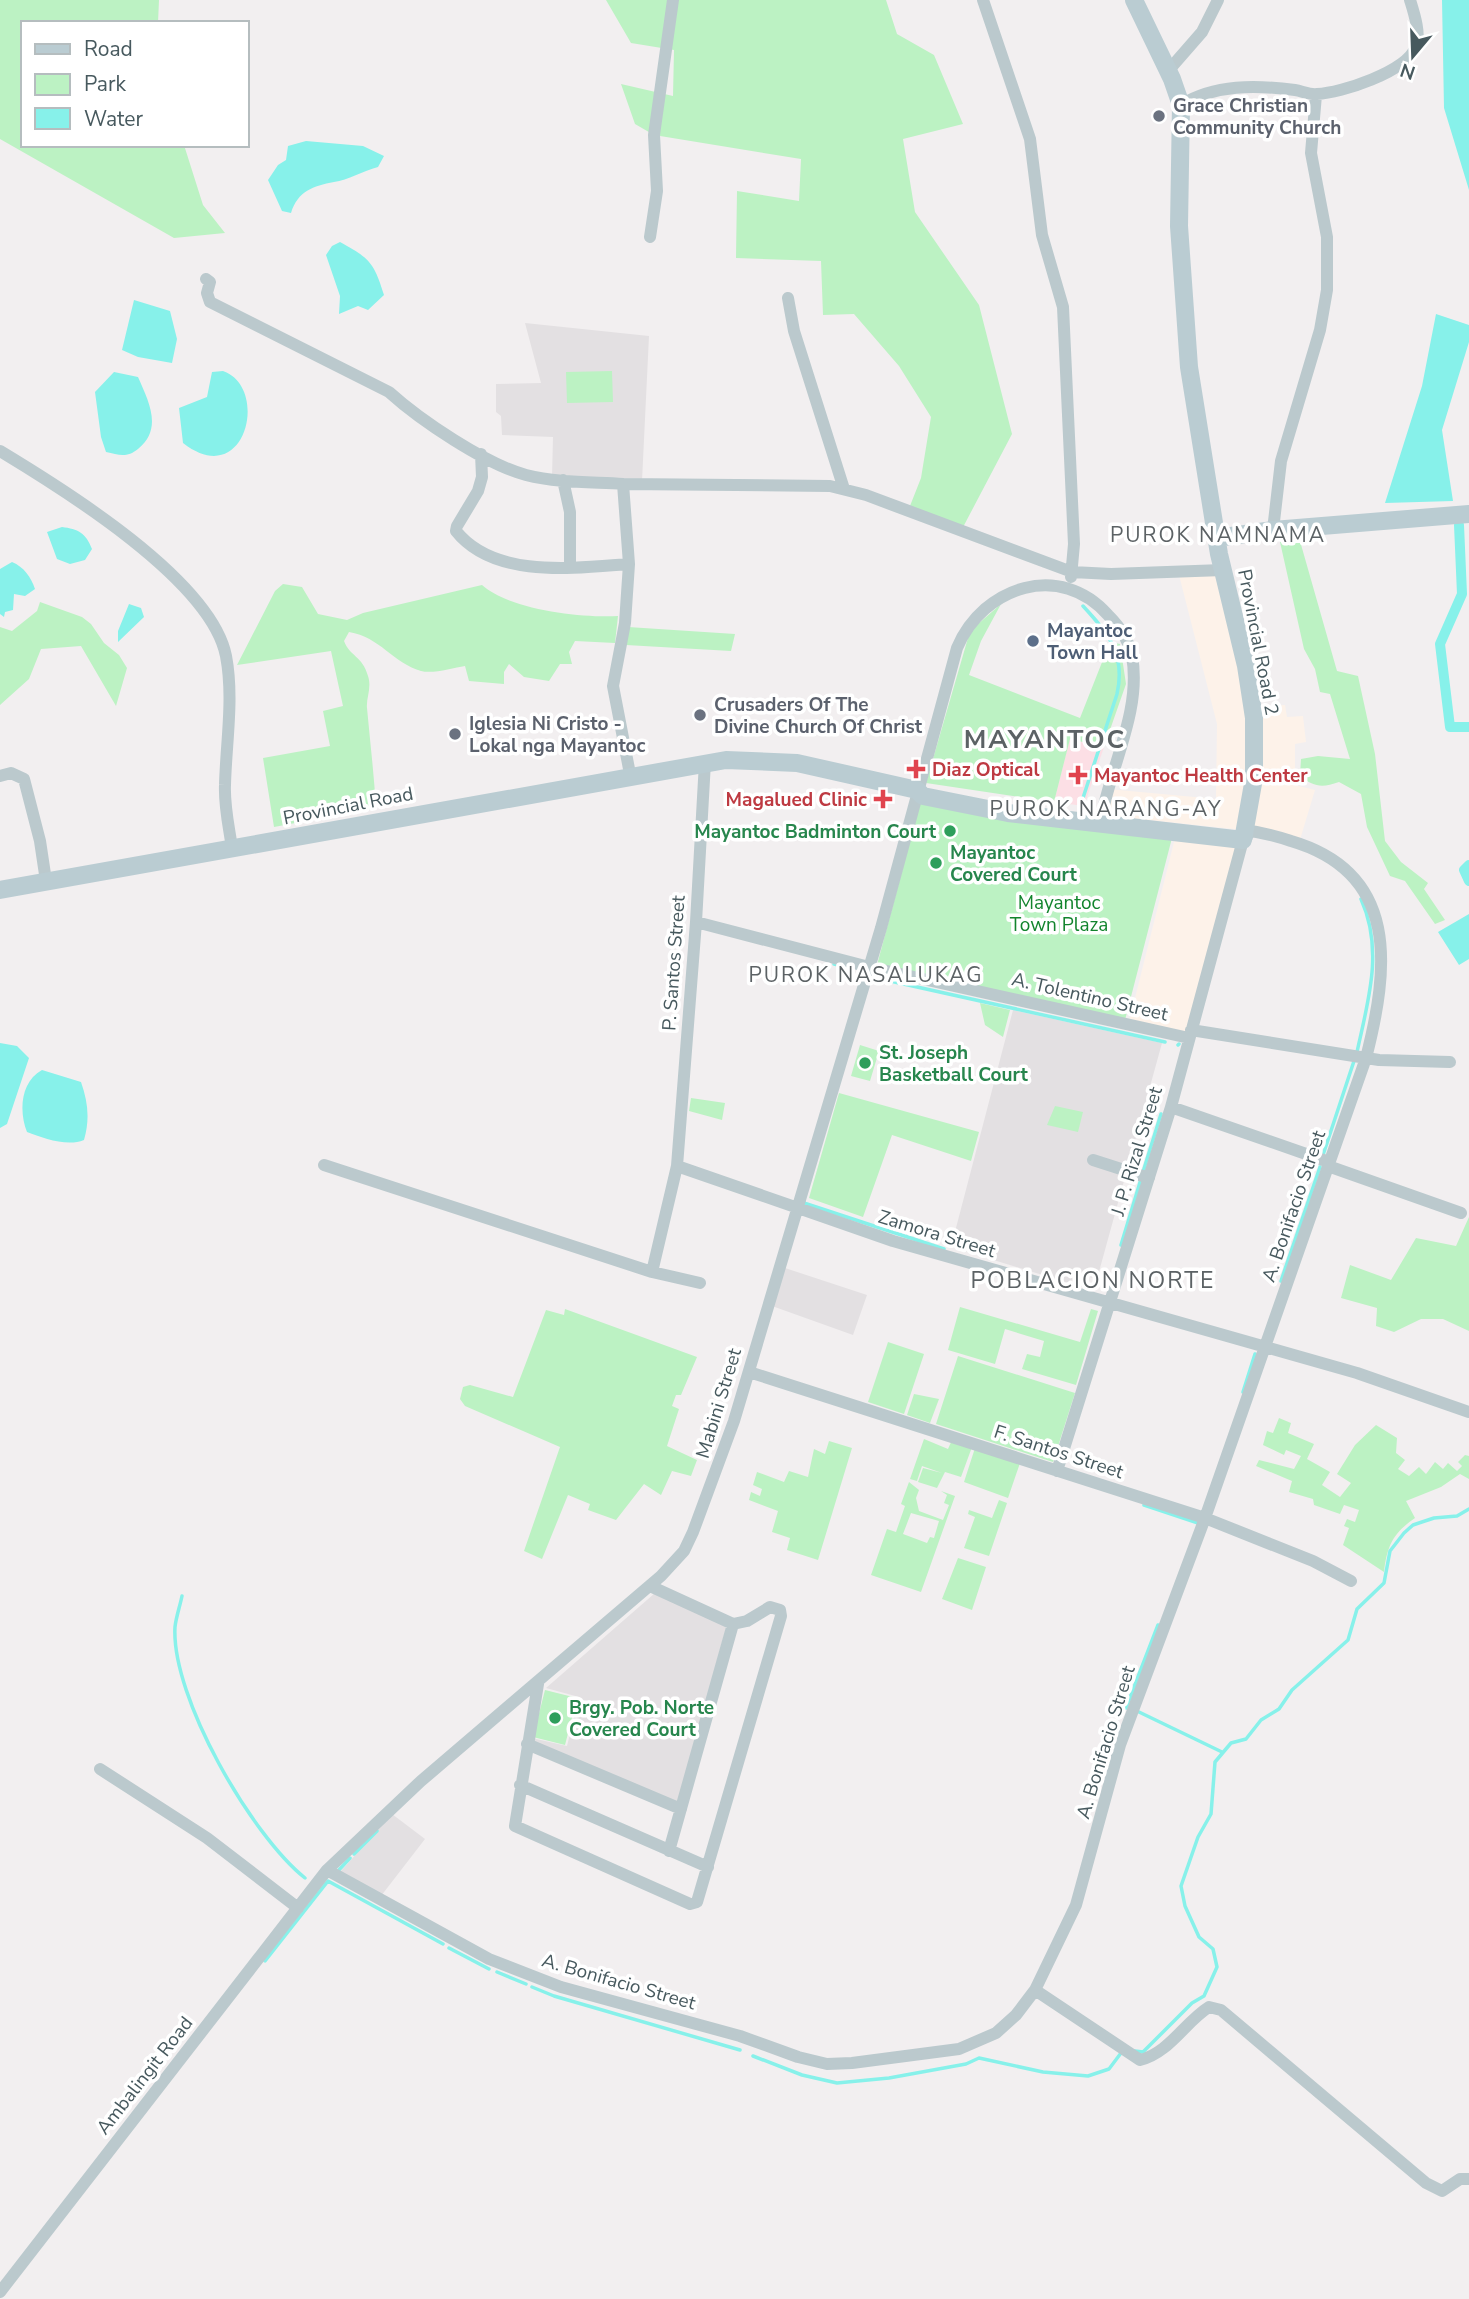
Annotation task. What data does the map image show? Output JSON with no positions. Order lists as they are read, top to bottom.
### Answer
{
  "streets": {
    "main road": ["Provincial Road 2", "Provincial Road"],
    "street": [
      "P. Santos Street",
      "A. Tolentino Street",
      "J. P. Rizal Street",
      "A. Bonifacio Street",
      "Zamora Street",
      "Mabini Street",
      "F. Santos Street",
      "Ambalingit Road"
    ]
  },
  "crossings": [
    ["Provincial Road 2", "Provincial Road"],
    ["Provincial Road 2", "J. P. Rizal Street"],
    ["Provincial Road 2", "A. Bonifacio Street"],
    ["Provincial Road", "P. Santos Street"],
    ["Provincial Road", "J. P. Rizal Street"],
    ["Provincial Road", "A. Bonifacio Street"],
    ["Provincial Road", "Mabini Street"],
    ["P. Santos Street", "A. Tolentino Street"],
    ["P. Santos Street", "Zamora Street"],
    ["A. Tolentino Street", "J. P. Rizal Street"],
    ["A. Tolentino Street", "A. Bonifacio Street"],
    ["A. Tolentino Street", "Mabini Street"],
    ["J. P. Rizal Street", "A. Bonifacio Street"],
    ["J. P. Rizal Street", "Zamora Street"],
    ["J. P. Rizal Street", "F. Santos Street"],
    ["A. Bonifacio Street", "Zamora Street"],
    ["A. Bonifacio Street", "Mabini Street"],
    ["A. Bonifacio Street", "F. Santos Street"],
    ["Zamora Street", "Mabini Street"],
    ["Mabini Street", "F. Santos Street"],
    ["Mabini Street", "Ambalingit Road"]
  ],
  "districts": [
    "PUROK NAMNAMA",
    "MAYANTOC",
    "PUROK NARANG-AY",
    "PUROK NASALUKAG",
    "POBLACION NORTE"
  ],
  "parks": ["Mayantoc Town Plaza"],
  "places": {
    "other": [
      "Grace Christian Community Church",
      "Mayantoc Town Hall",
      "Crusaders Of The Divine Church Of Christ",
      "Iglesia Ni Cristo - Lokal nga Mayantoc",
      "Mayantoc Badminton Court",
      "Mayantoc Covered Court",
      "St. Joseph Basketball Court",
      "Brgy. Pob. Norte Covered Court"
    ],
    "health": ["Diaz Optical", "Mayantoc Health Center", "Magalued Clinic"]
  },
  "legend": ["Road", "Park", "Water"],
  "north": "bottom"
}
